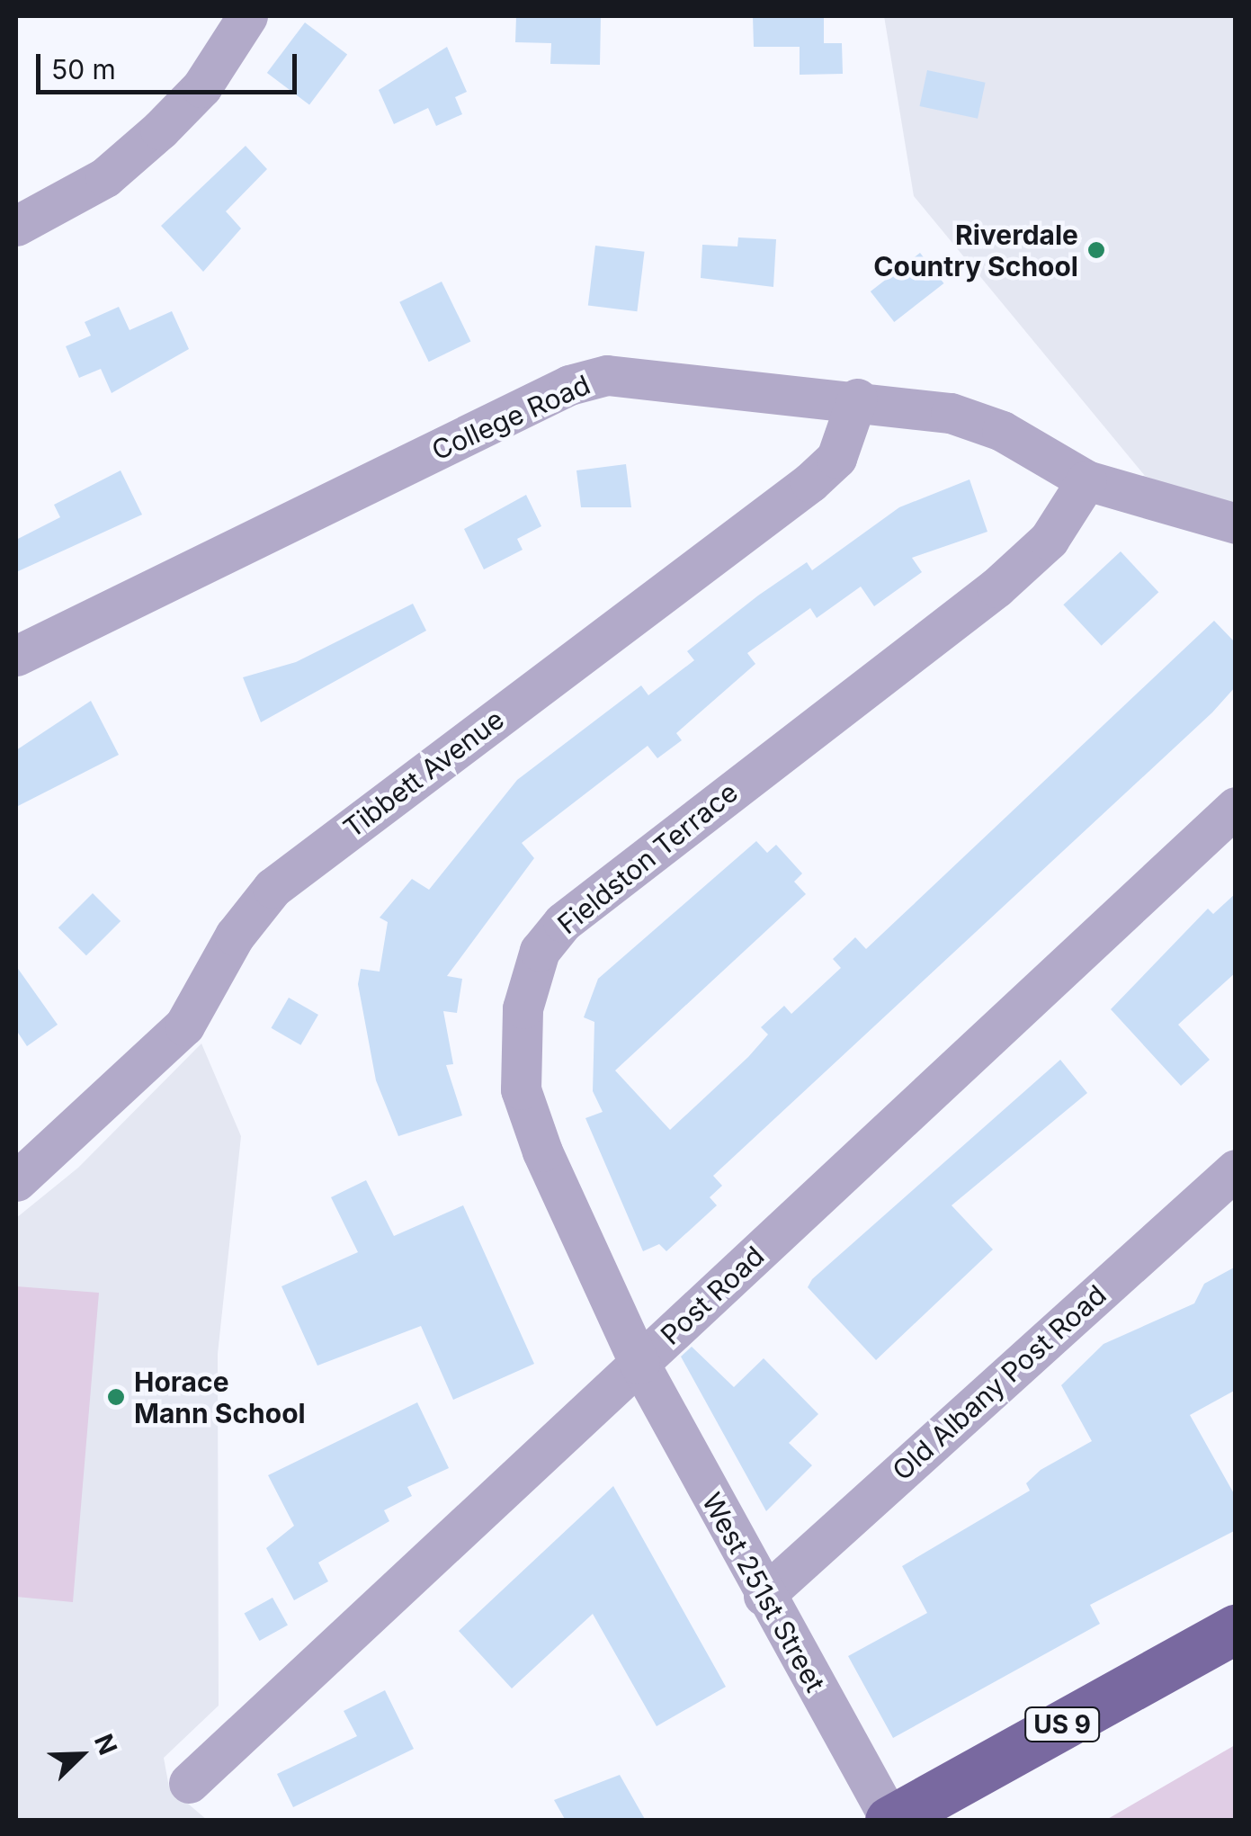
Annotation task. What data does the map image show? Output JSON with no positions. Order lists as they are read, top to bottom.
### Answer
{
  "streets": {
    "main road": ["US 9"],
    "street": [
      "College Road",
      "Tibbett Avenue",
      "Fieldston Terrace",
      "Post Road",
      "Old Albany Post Road",
      "West 251st Street"
    ]
  },
  "crossings": [
    ["College Road", "Tibbett Avenue"],
    ["College Road", "Fieldston Terrace"],
    ["Fieldston Terrace", "Post Road"],
    ["Fieldston Terrace", "West 251st Street"],
    ["Post Road", "West 251st Street"],
    ["Old Albany Post Road", "West 251st Street"],
    ["West 251st Street", "US 9"]
  ],
  "places": ["Riverdale Country School", "Horace Mann School"],
  "scale_bar": "50 m",
  "north": "top right"
}
